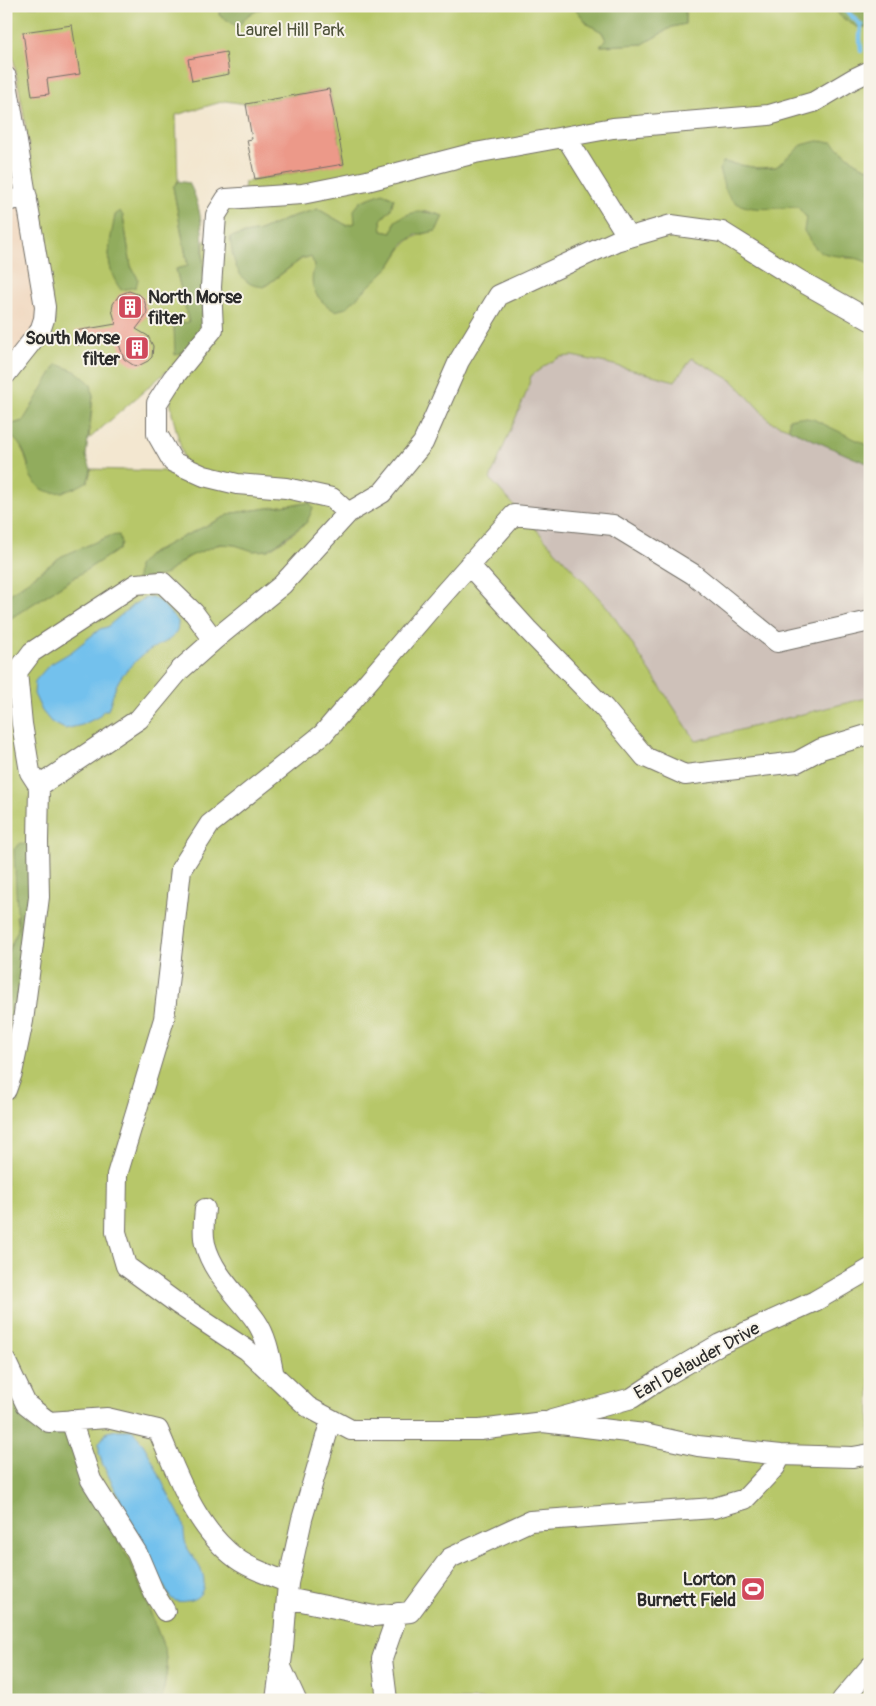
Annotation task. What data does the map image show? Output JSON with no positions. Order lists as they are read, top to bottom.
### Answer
{
  "streets": {
    "street": ["Earl Delauder Drive"]
  },
  "parks": ["Laurel Hill Park"],
  "places": {
    "building": ["North Morse filter", "South Morse filter"],
    "sports": ["Lorton Burnett Field"]
  }
}
